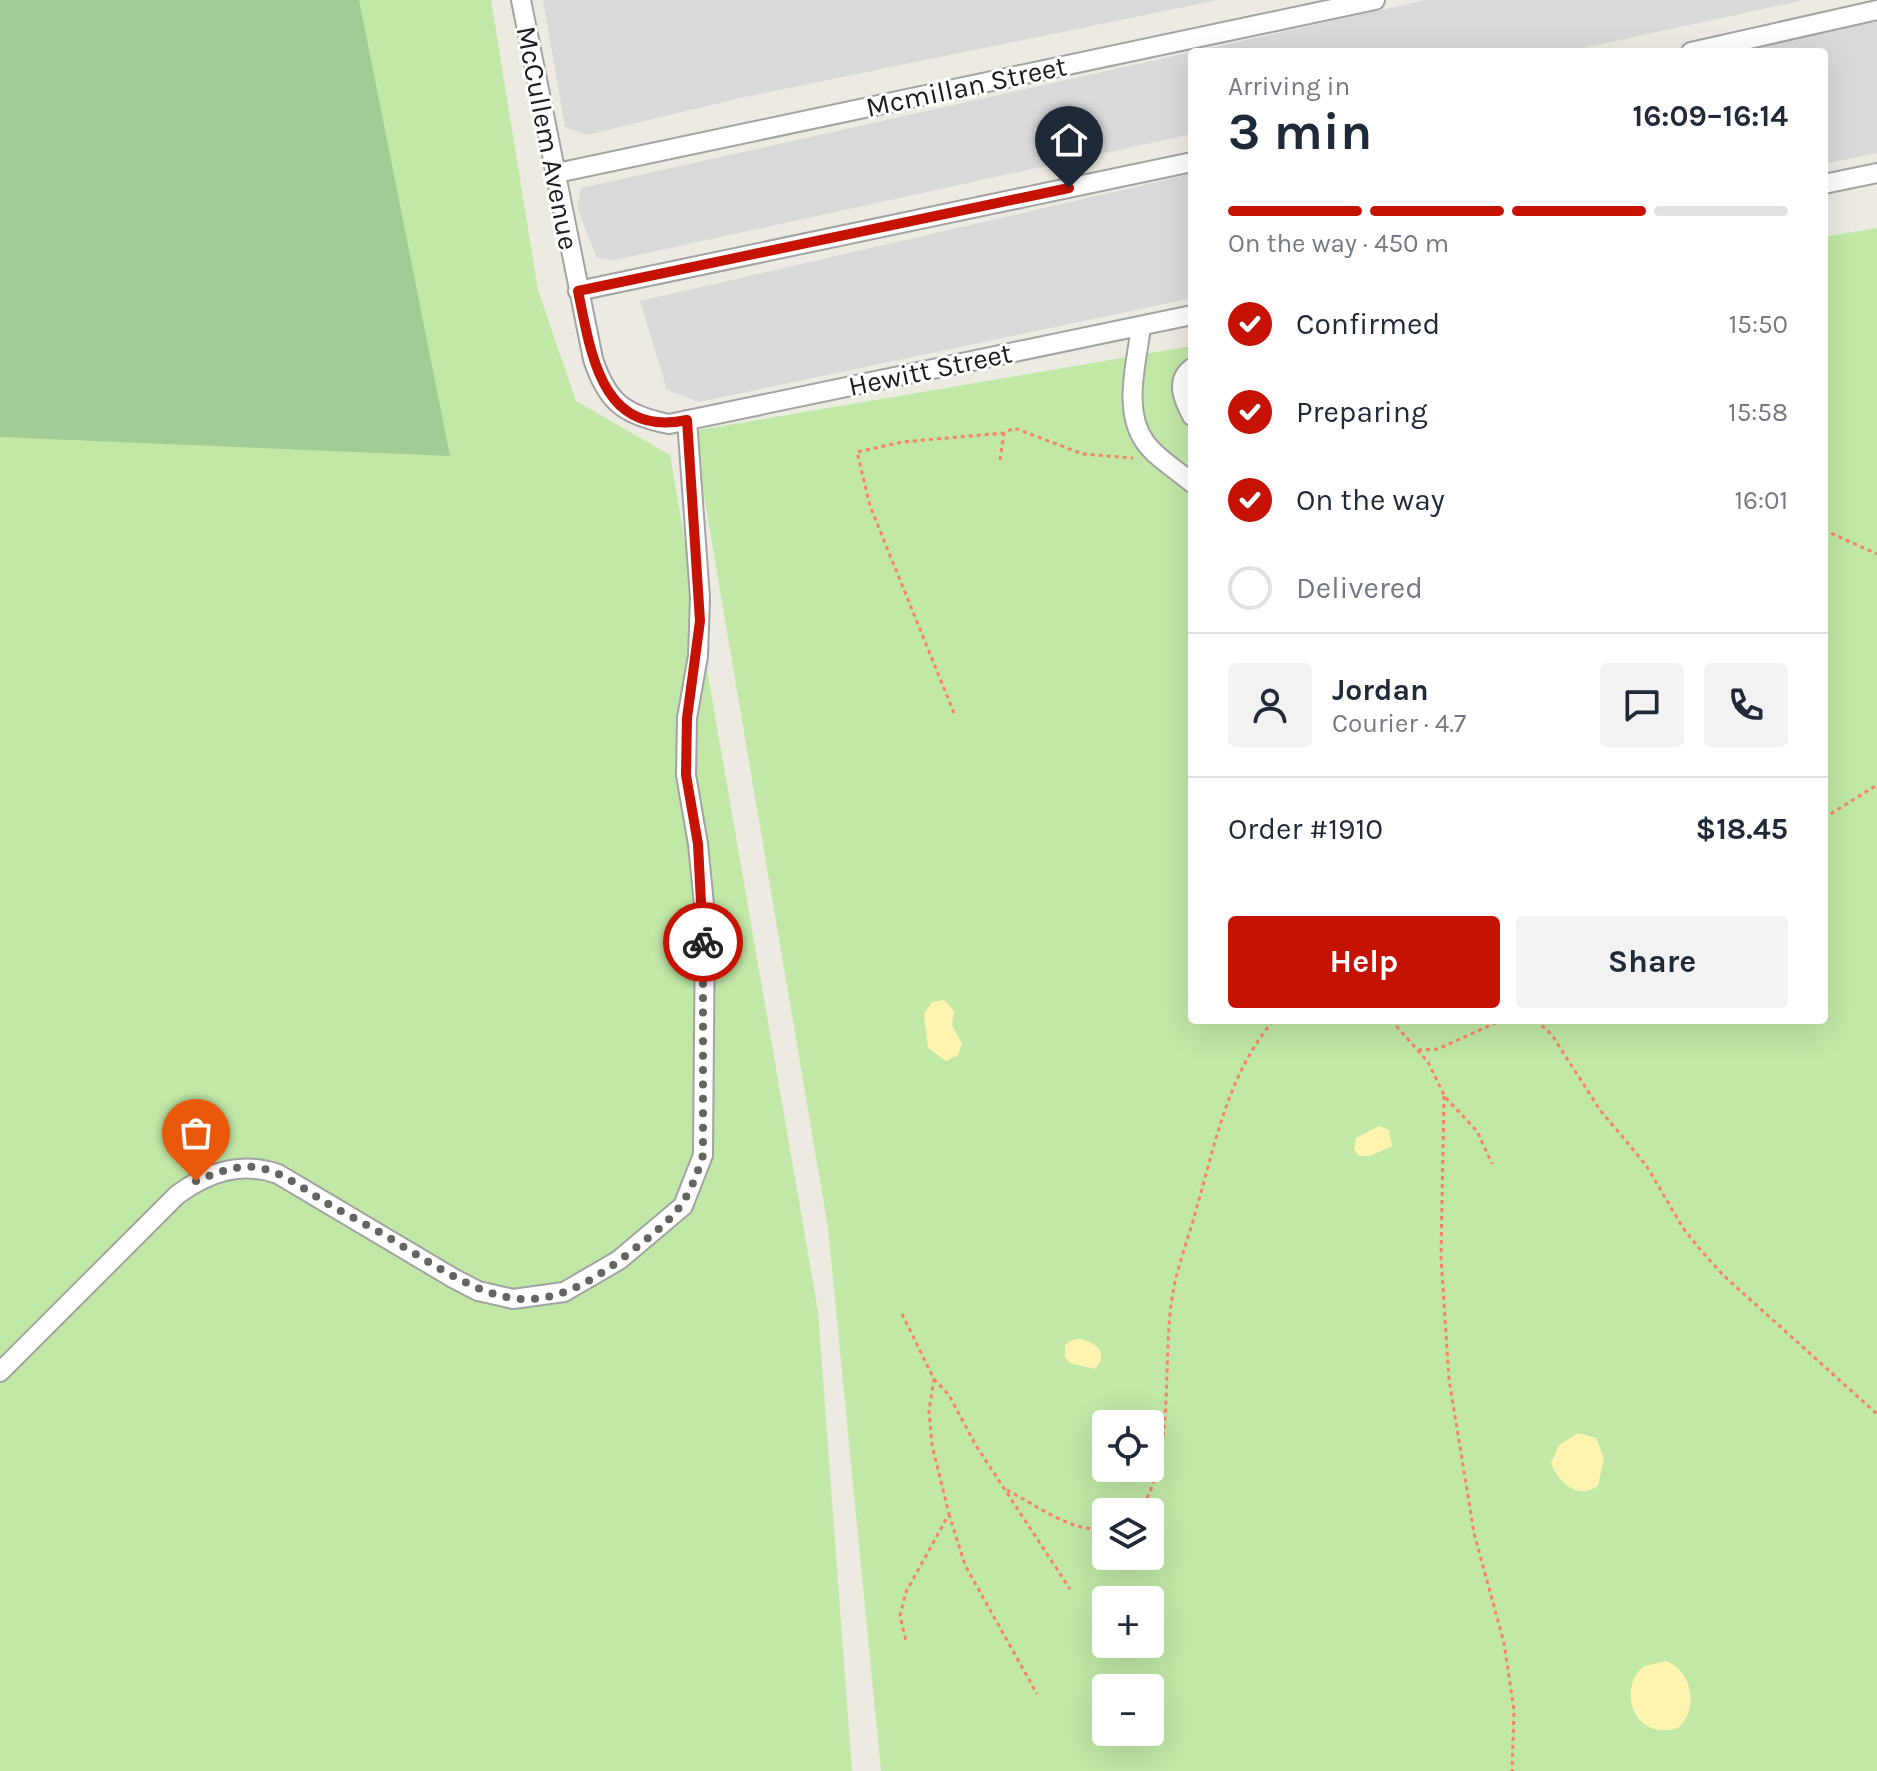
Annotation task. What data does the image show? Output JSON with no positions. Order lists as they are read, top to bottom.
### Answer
{
  "streets": {
    "street": ["Mcmillan Street", "McCullem Avenue", "Hewitt Street"]
  },
  "crossings": [
    ["Mcmillan Street", "McCullem Avenue"],
    ["McCullem Avenue", "Hewitt Street"]
  ],
  "page": {
    "heading": ["3 min", "Arriving in", "16:09–16:14"],
    "panel": [
      "Jordan",
      "Courier · 4.7",
      "Order #1910",
      "$18.45"
    ],
    "bar": "On the way · 450 m",
    "list": [
      ["Confirmed", "15:50"],
      ["Preparing", "15:58"],
      ["On the way", "16:01"],
      "Delivered"
    ],
    "buttons": ["Help", "Share"],
    "map_buttons": ["+", "−"]
  }
}
